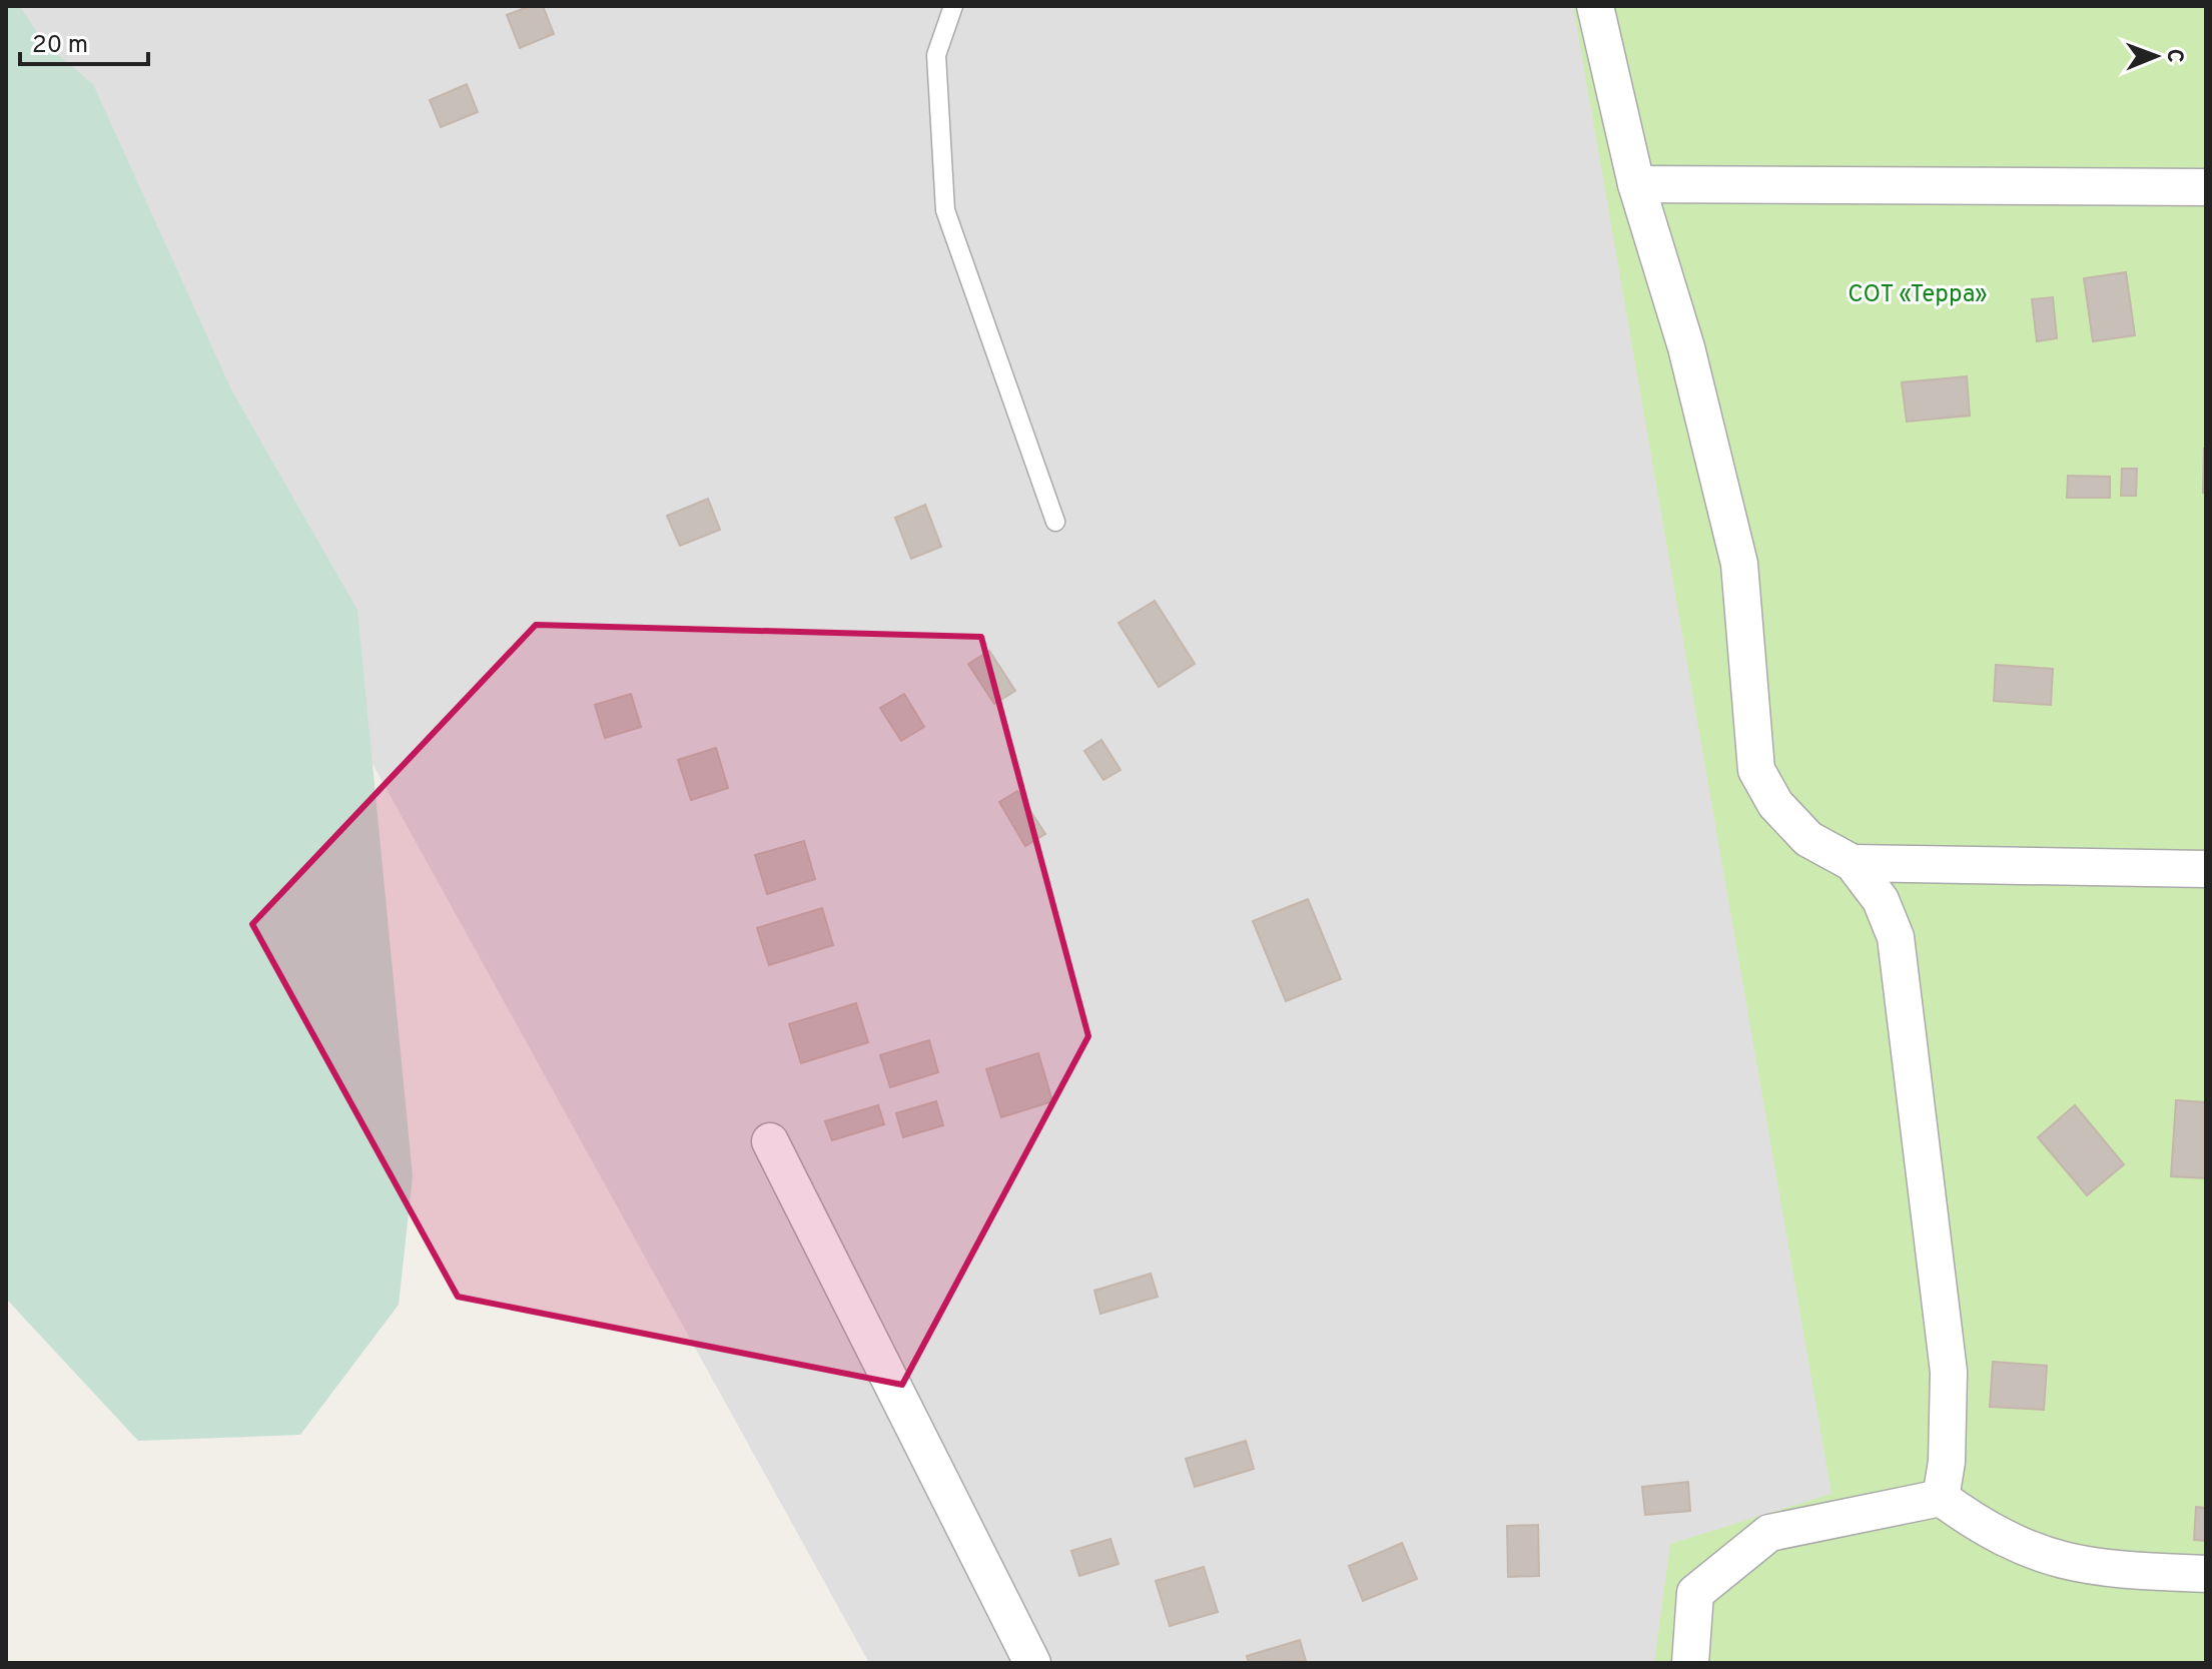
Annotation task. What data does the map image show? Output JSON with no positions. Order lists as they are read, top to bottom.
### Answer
{
  "parks": ["СОТ «Терра»"],
  "scale_bar": "20 m",
  "north": "right"
}
